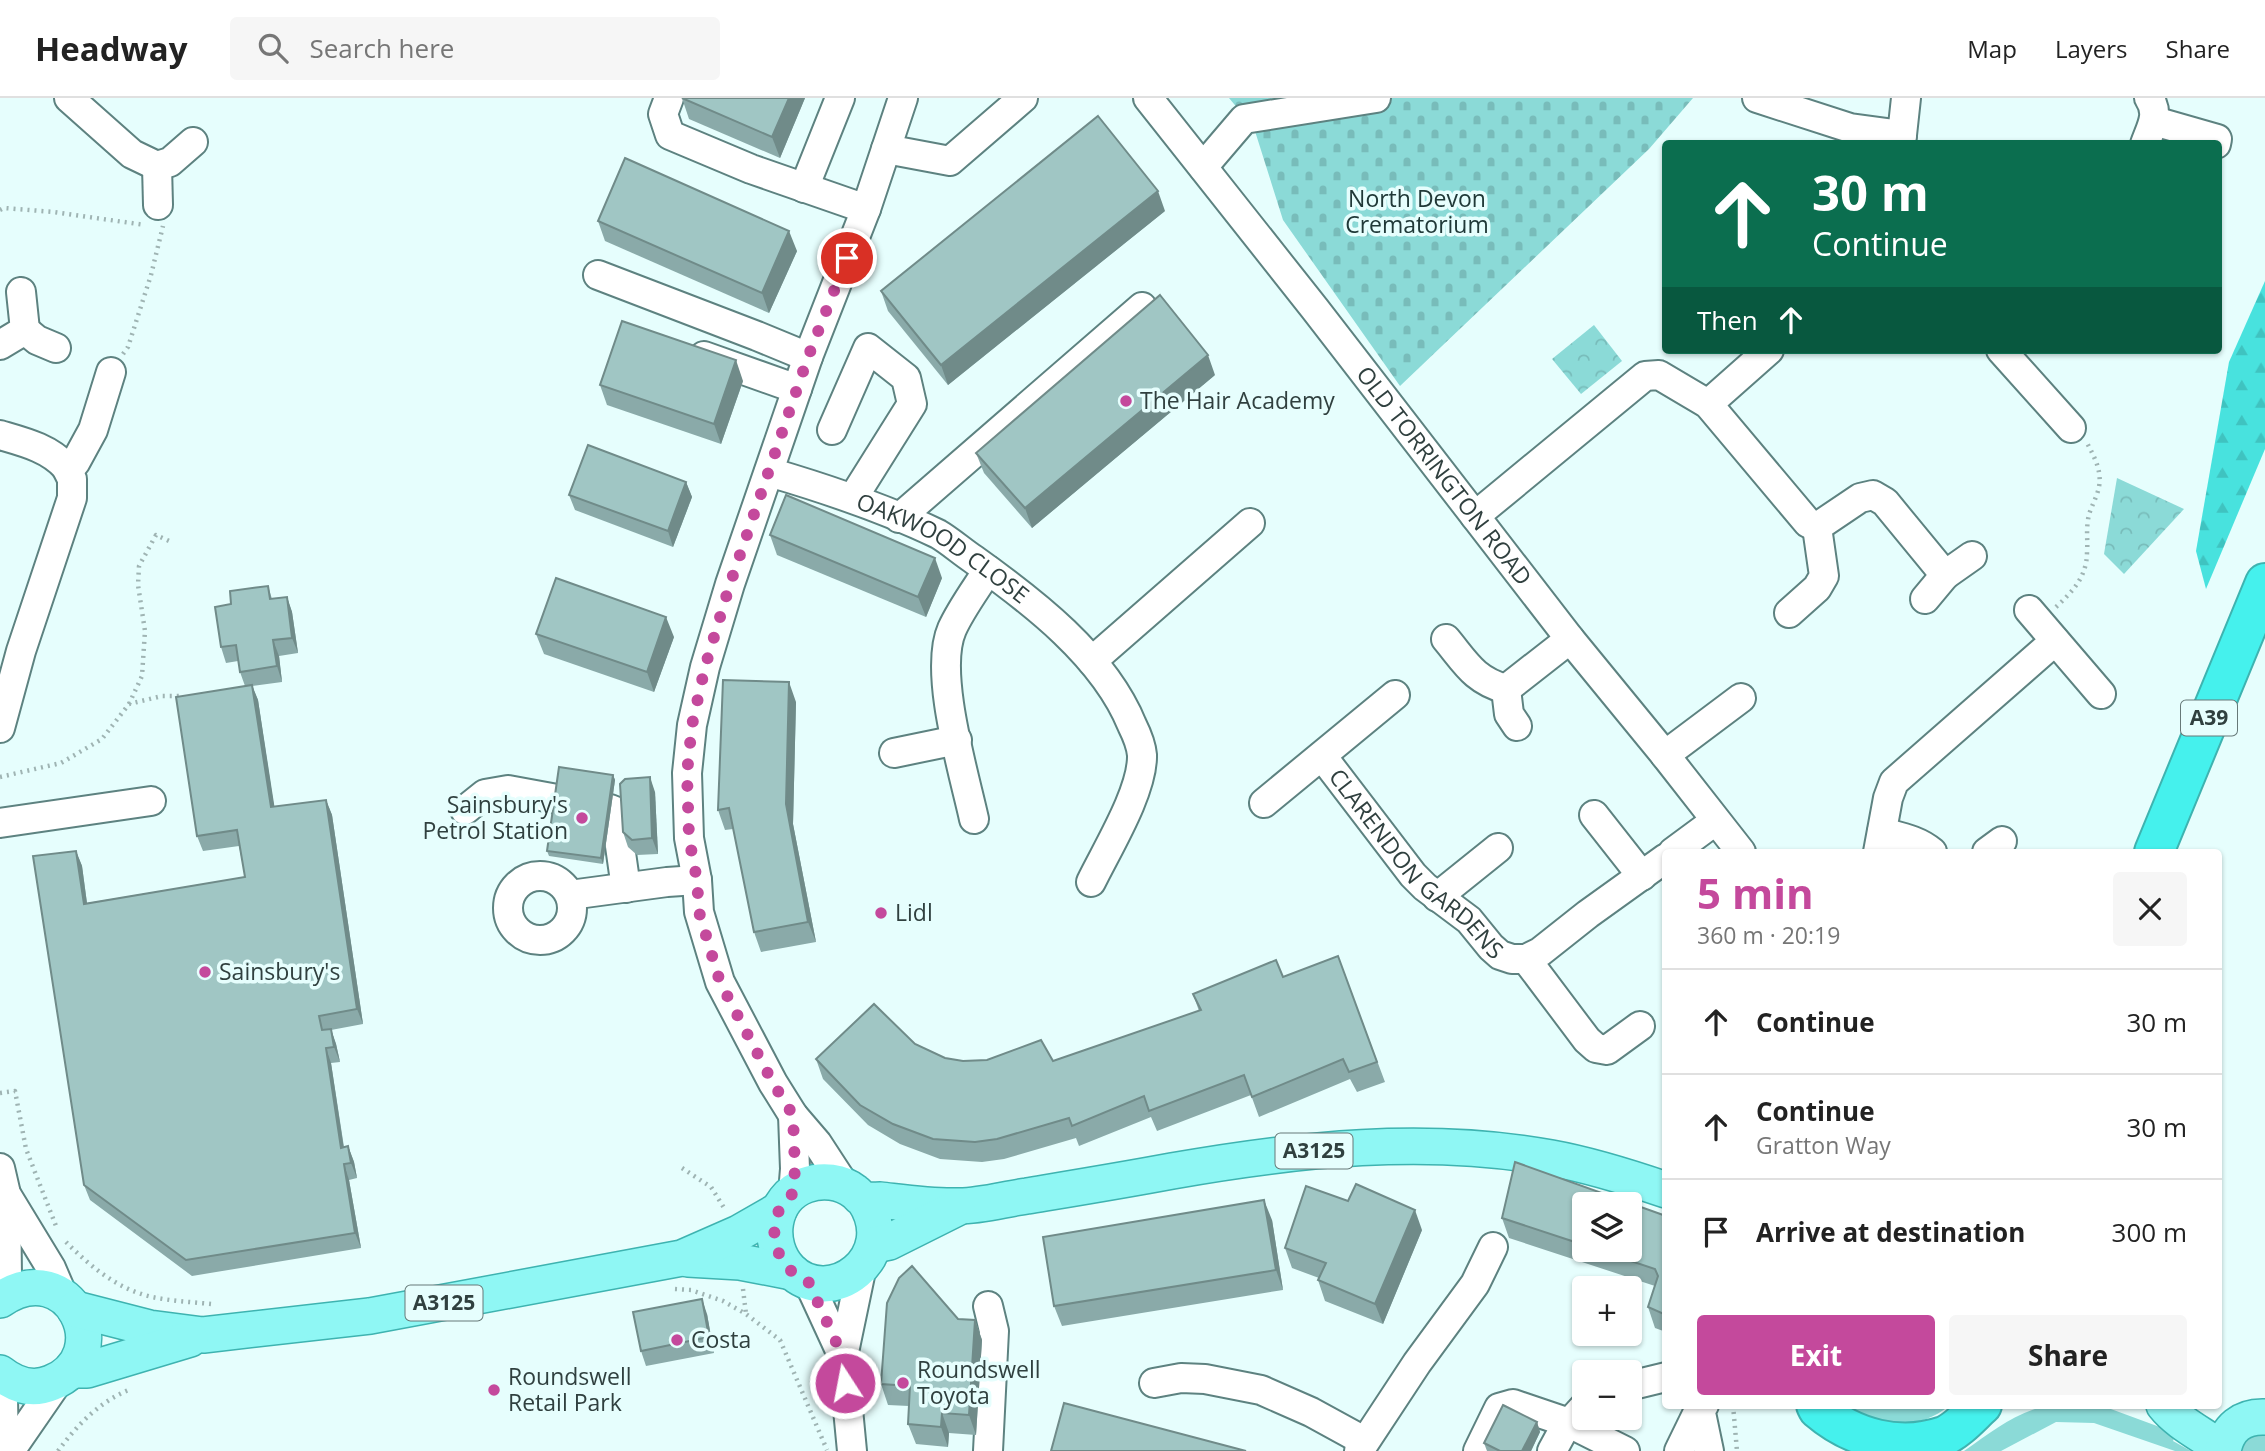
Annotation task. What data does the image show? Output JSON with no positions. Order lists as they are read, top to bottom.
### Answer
{
  "streets": {
    "highway": ["A39"],
    "main road": ["A3125"],
    "street": ["OLD TORRINGTON ROAD", "OAKWOOD CLOSE", "CLARENDON GARDENS"]
  },
  "parks": ["North Devon Crematorium"],
  "places": [
    "The Hair Academy",
    "Sainsbury's Petrol Station",
    "Lidl",
    "Sainsbury's",
    "Costa",
    "Roundswell Toyota",
    "Roundswell Retail Park"
  ],
  "page": {
    "header": "Headway",
    "search": "Search here",
    "nav": ["Map", "Layers", "Share"],
    "turn": ["30 m", "Continue"],
    "then": "Then",
    "heading": ["5 min", "360 m · 20:19"],
    "list": [
      {
        "name": "Continue",
        "value": "30 m"
      },
      {
        "name": "Continue",
        "note": "Gratton Way",
        "value": "30 m"
      },
      {
        "name": "Arrive at destination",
        "value": "300 m"
      }
    ],
    "map_buttons": ["+", "−"],
    "buttons": ["Exit", "Share"]
  }
}
